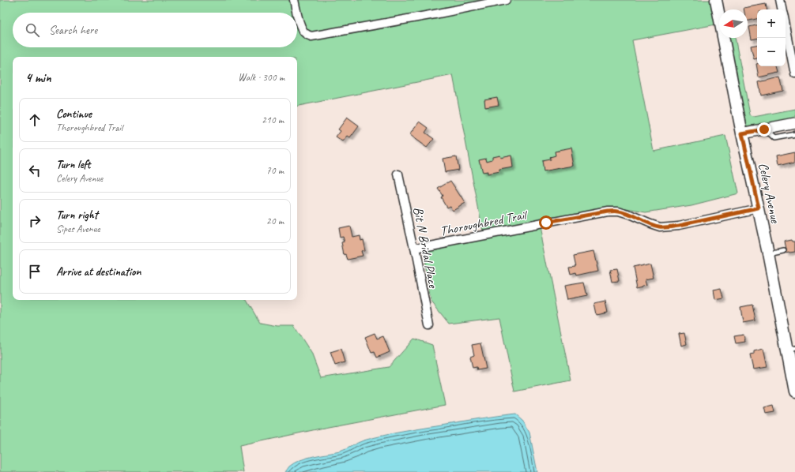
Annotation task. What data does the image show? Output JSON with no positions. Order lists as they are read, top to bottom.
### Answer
{
  "streets": {
    "main road": ["Celery Avenue"],
    "street": ["Thoroughbred Trail", "Bit N Bridal Place"]
  },
  "crossings": [
    ["Celery Avenue", "Thoroughbred Trail"],
    ["Thoroughbred Trail", "Bit N Bridal Place"]
  ],
  "north": "left",
  "page": {
    "map_buttons": ["+", "−"],
    "search": "Search here",
    "heading": ["4 min", "Walk · 300 m"],
    "list": [
      ["Continue", "Thoroughbred Trail", "210 m"],
      ["Turn left", "Celery Avenue", "70 m"],
      ["Turn right", "Sipes Avenue", "20 m"],
      "Arrive at destination"
    ]
  }
}
